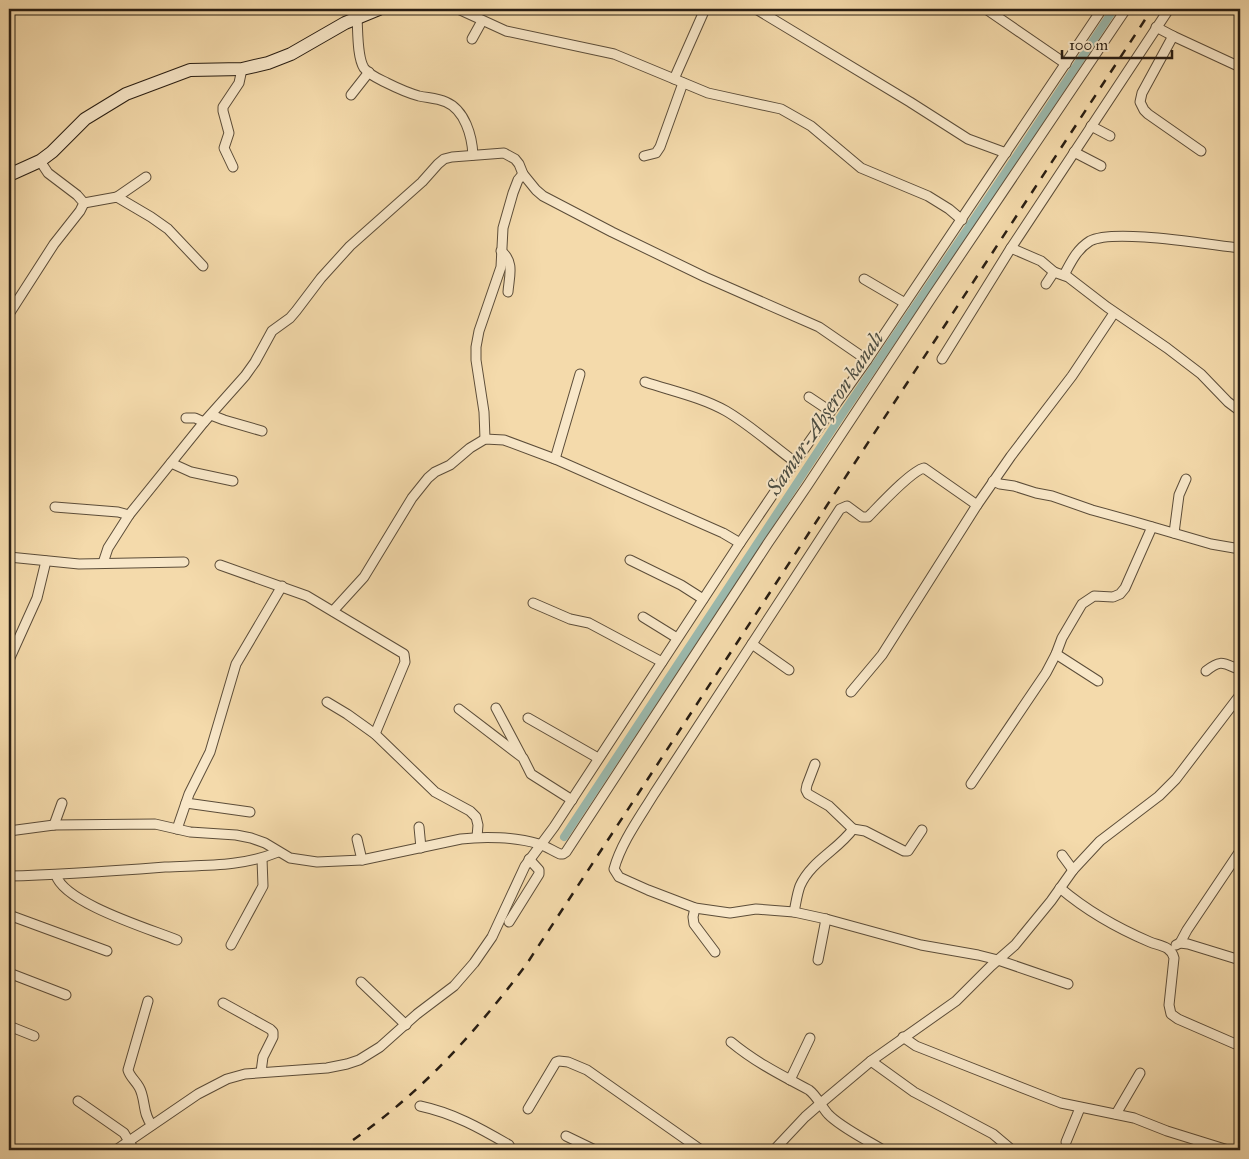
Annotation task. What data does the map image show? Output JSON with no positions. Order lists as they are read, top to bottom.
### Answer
{
  "water": ["Samur-Abşeron kanalı"],
  "scale_bar": "100 m"
}
